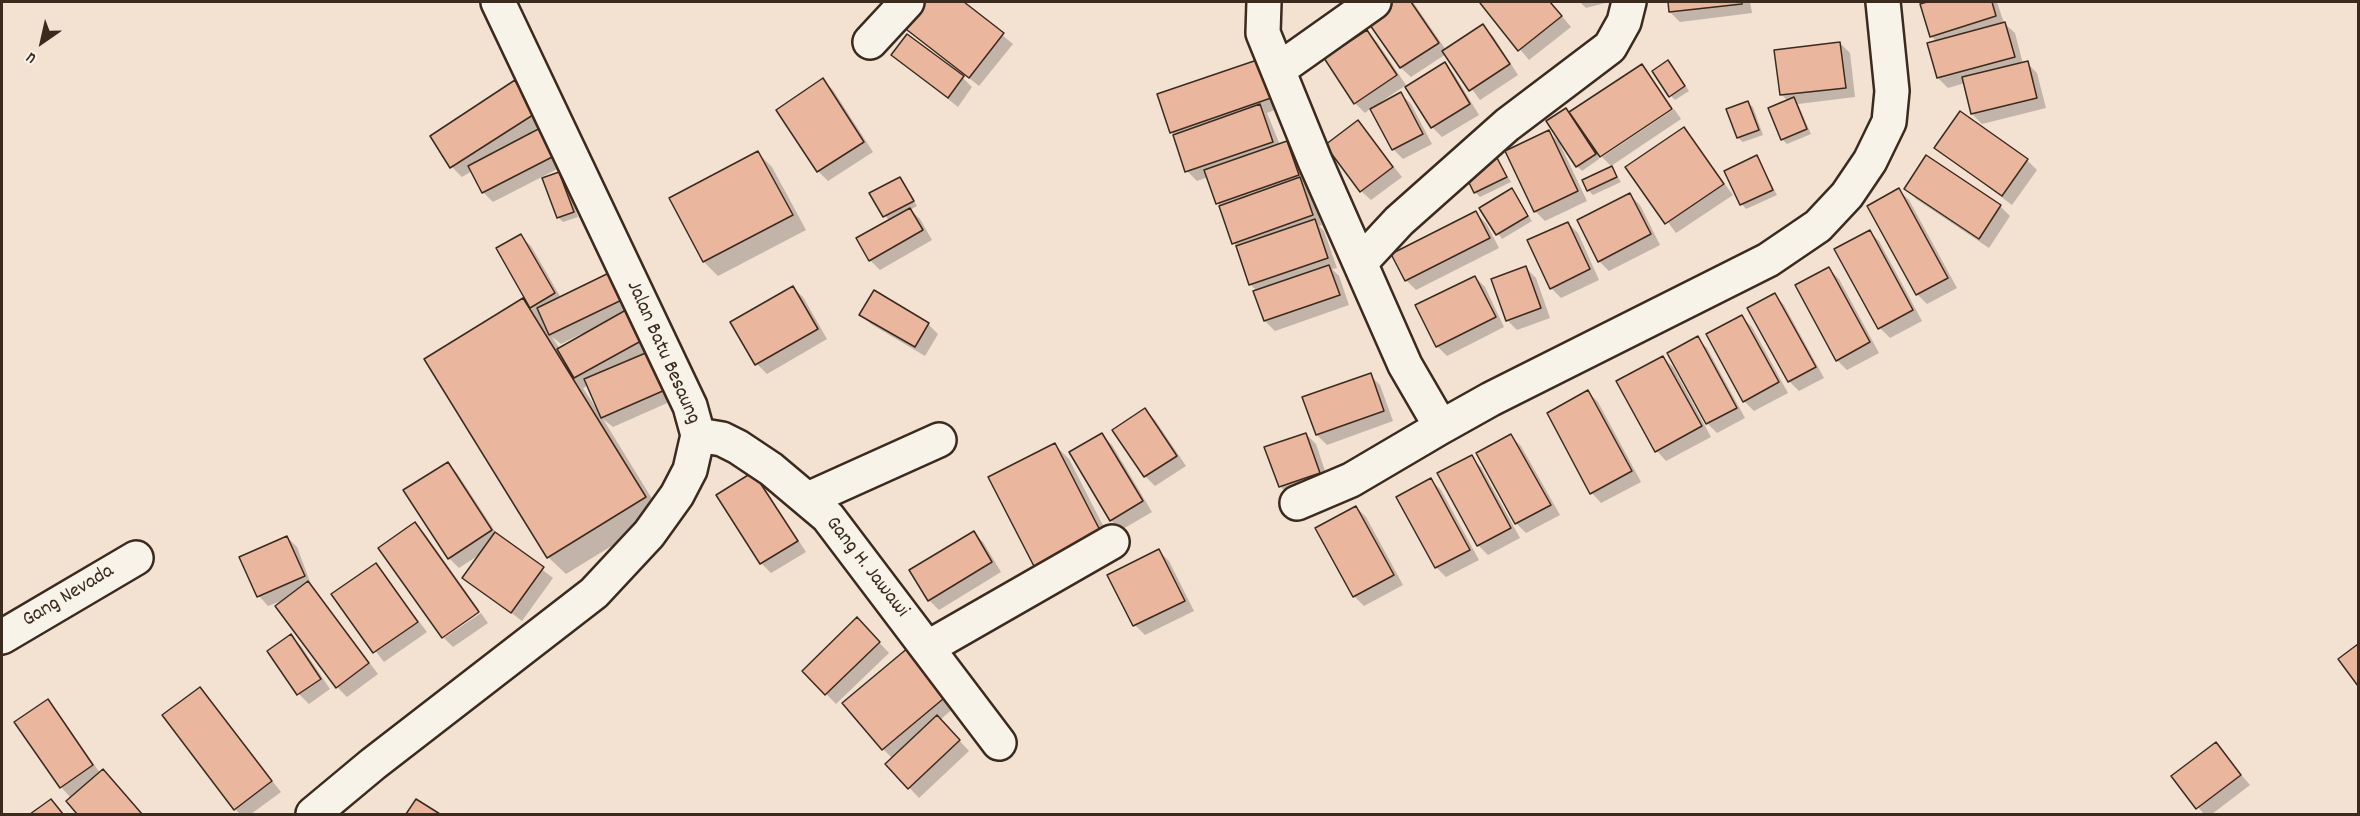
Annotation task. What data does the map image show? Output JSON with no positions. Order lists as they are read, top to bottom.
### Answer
{
  "streets": {
    "street": ["Jalan Batu Besaung", "Gang H. Jawawi", "Gang Nevada"]
  },
  "crossings": [
    ["Jalan Batu Besaung", "Gang H. Jawawi"]
  ],
  "north": "bottom left"
}
